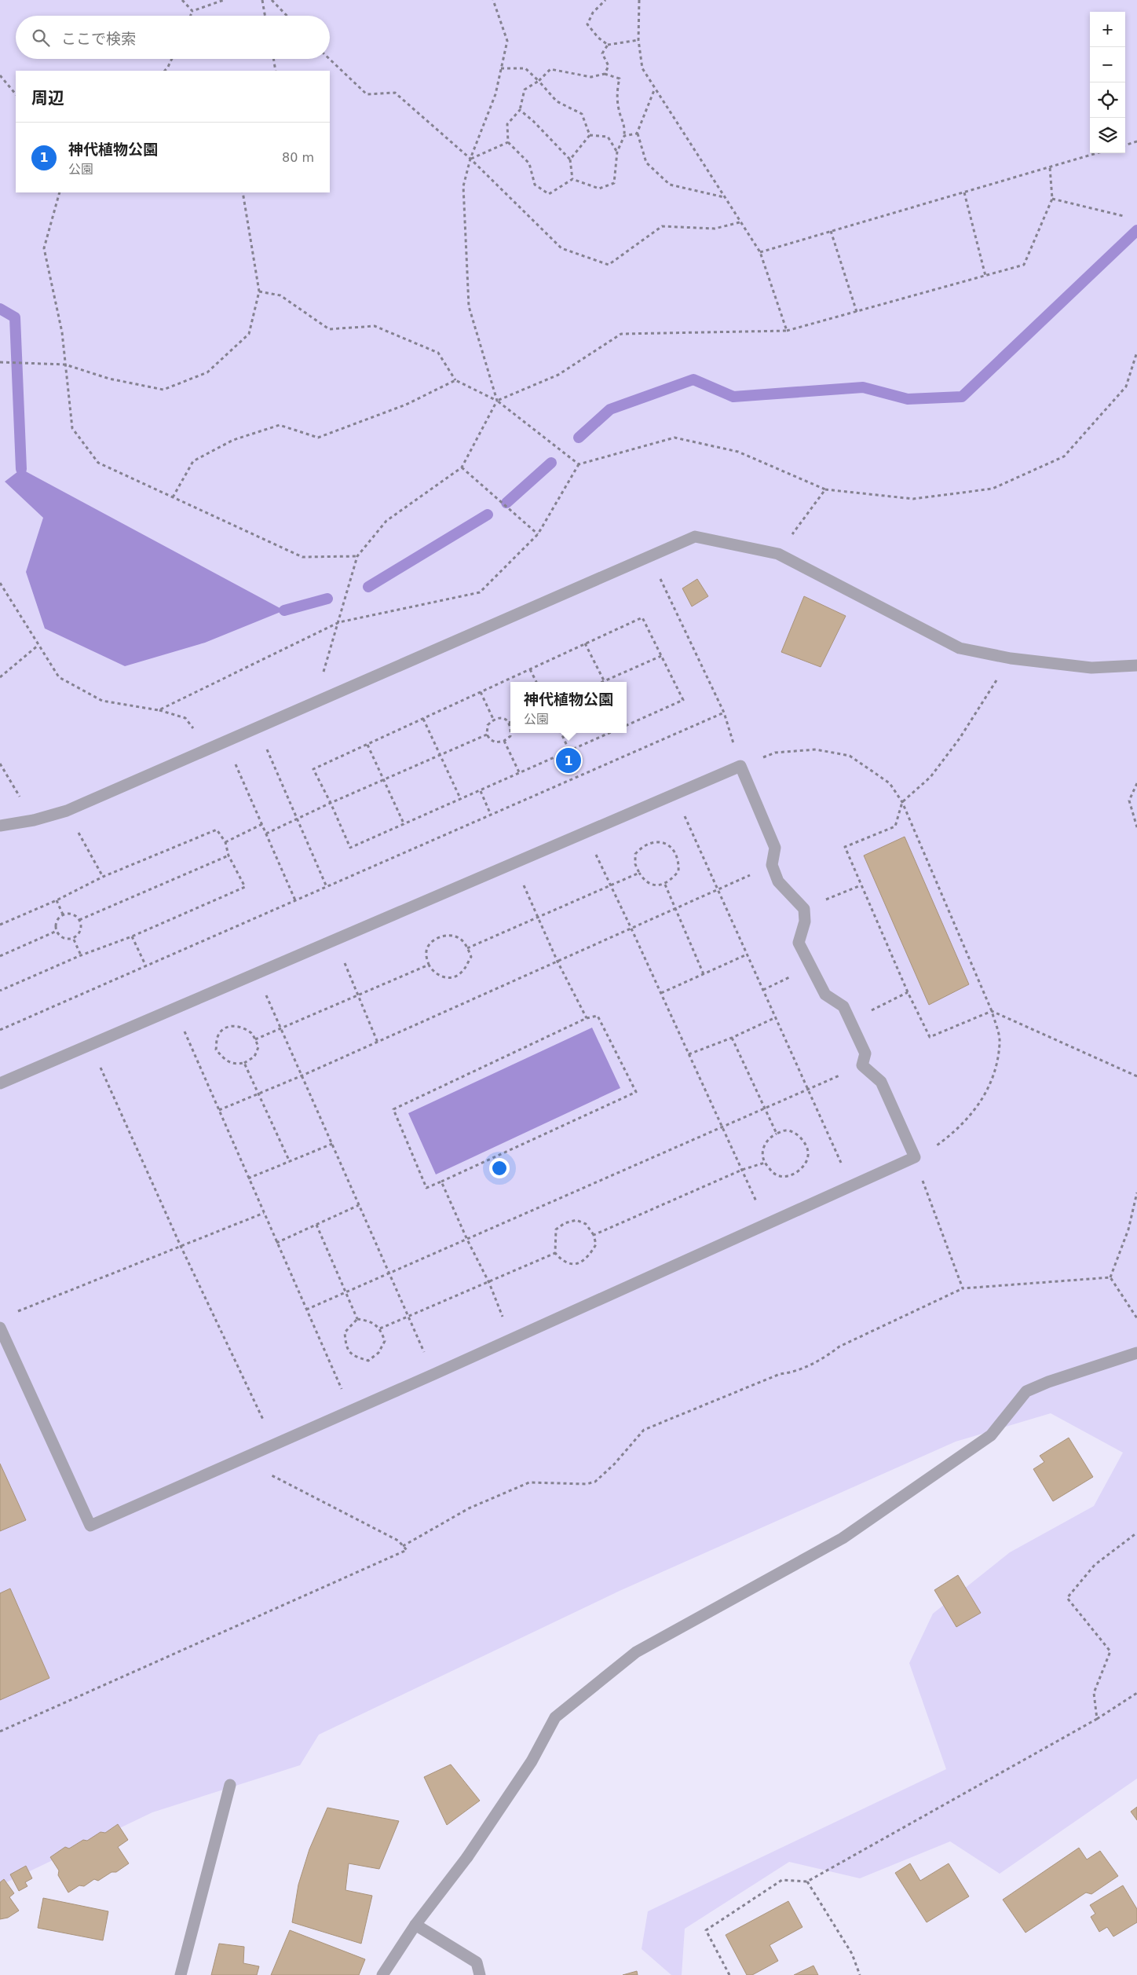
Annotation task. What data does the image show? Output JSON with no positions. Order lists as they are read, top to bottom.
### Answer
{
  "page": {
    "map_buttons": ["+", "−"],
    "search": "ここで検索",
    "heading": "周辺",
    "list": [
      {
        "mark": "1",
        "name": "神代植物公園",
        "note": "公園",
        "value": "80 m"
      }
    ],
    "popup": ["神代植物公園", "公園"],
    "pins": "1"
  }
}
